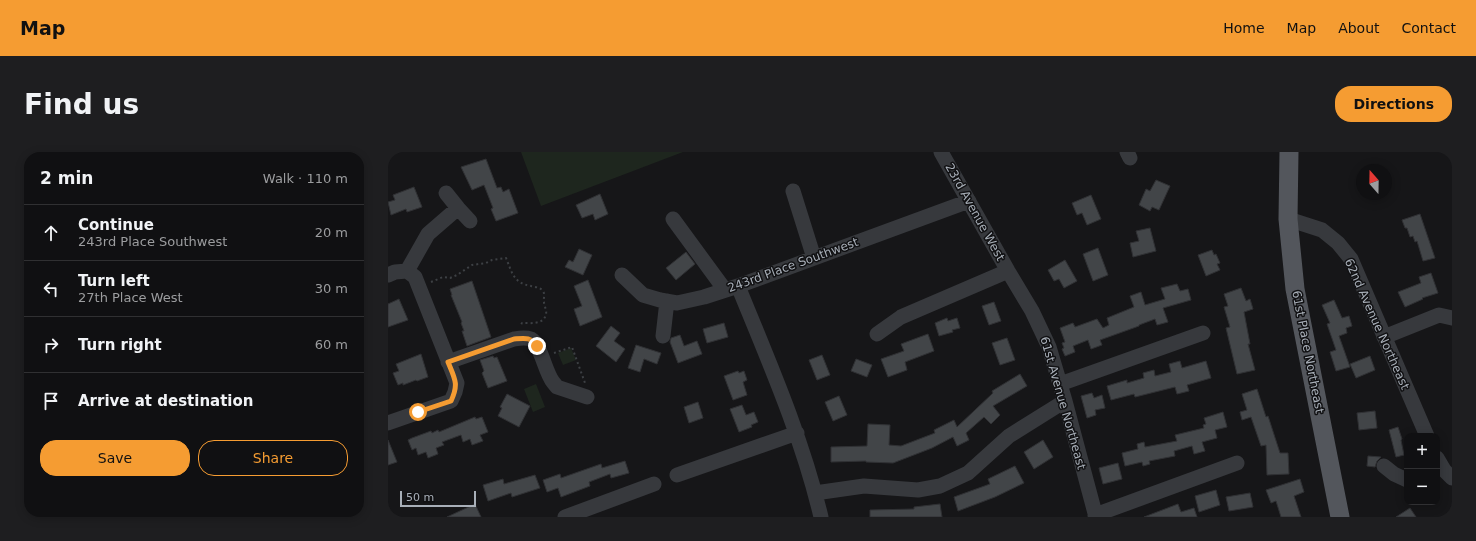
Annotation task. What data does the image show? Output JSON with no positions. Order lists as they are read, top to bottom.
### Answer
{
  "streets": {
    "main road": ["61st Place Northeast"],
    "street": [
      "23rd Avenue West",
      "243rd Place Southwest",
      "62nd Avenue Northeast",
      "61st Avenue Northeast"
    ]
  },
  "crossings": [
    ["23rd Avenue West", "243rd Place Southwest"],
    ["23rd Avenue West", "61st Avenue Northeast"],
    ["62nd Avenue Northeast", "61st Place Northeast"]
  ],
  "scale_bar": "50 m",
  "north": "top",
  "page": {
    "header": "Map",
    "nav": [
      "Home",
      "Map",
      "About",
      "Contact"
    ],
    "buttons": [
      "Directions",
      ["Save", "Share"]
    ],
    "title": "Find us",
    "heading": ["2 min", "Walk · 110 m"],
    "list": [
      ["Continue", "243rd Place Southwest", "20 m"],
      ["Turn left", "27th Place West", "30 m"],
      ["Turn right", "60 m"],
      "Arrive at destination"
    ],
    "map_buttons": ["+", "−"],
    "scale": "50 m"
  }
}
